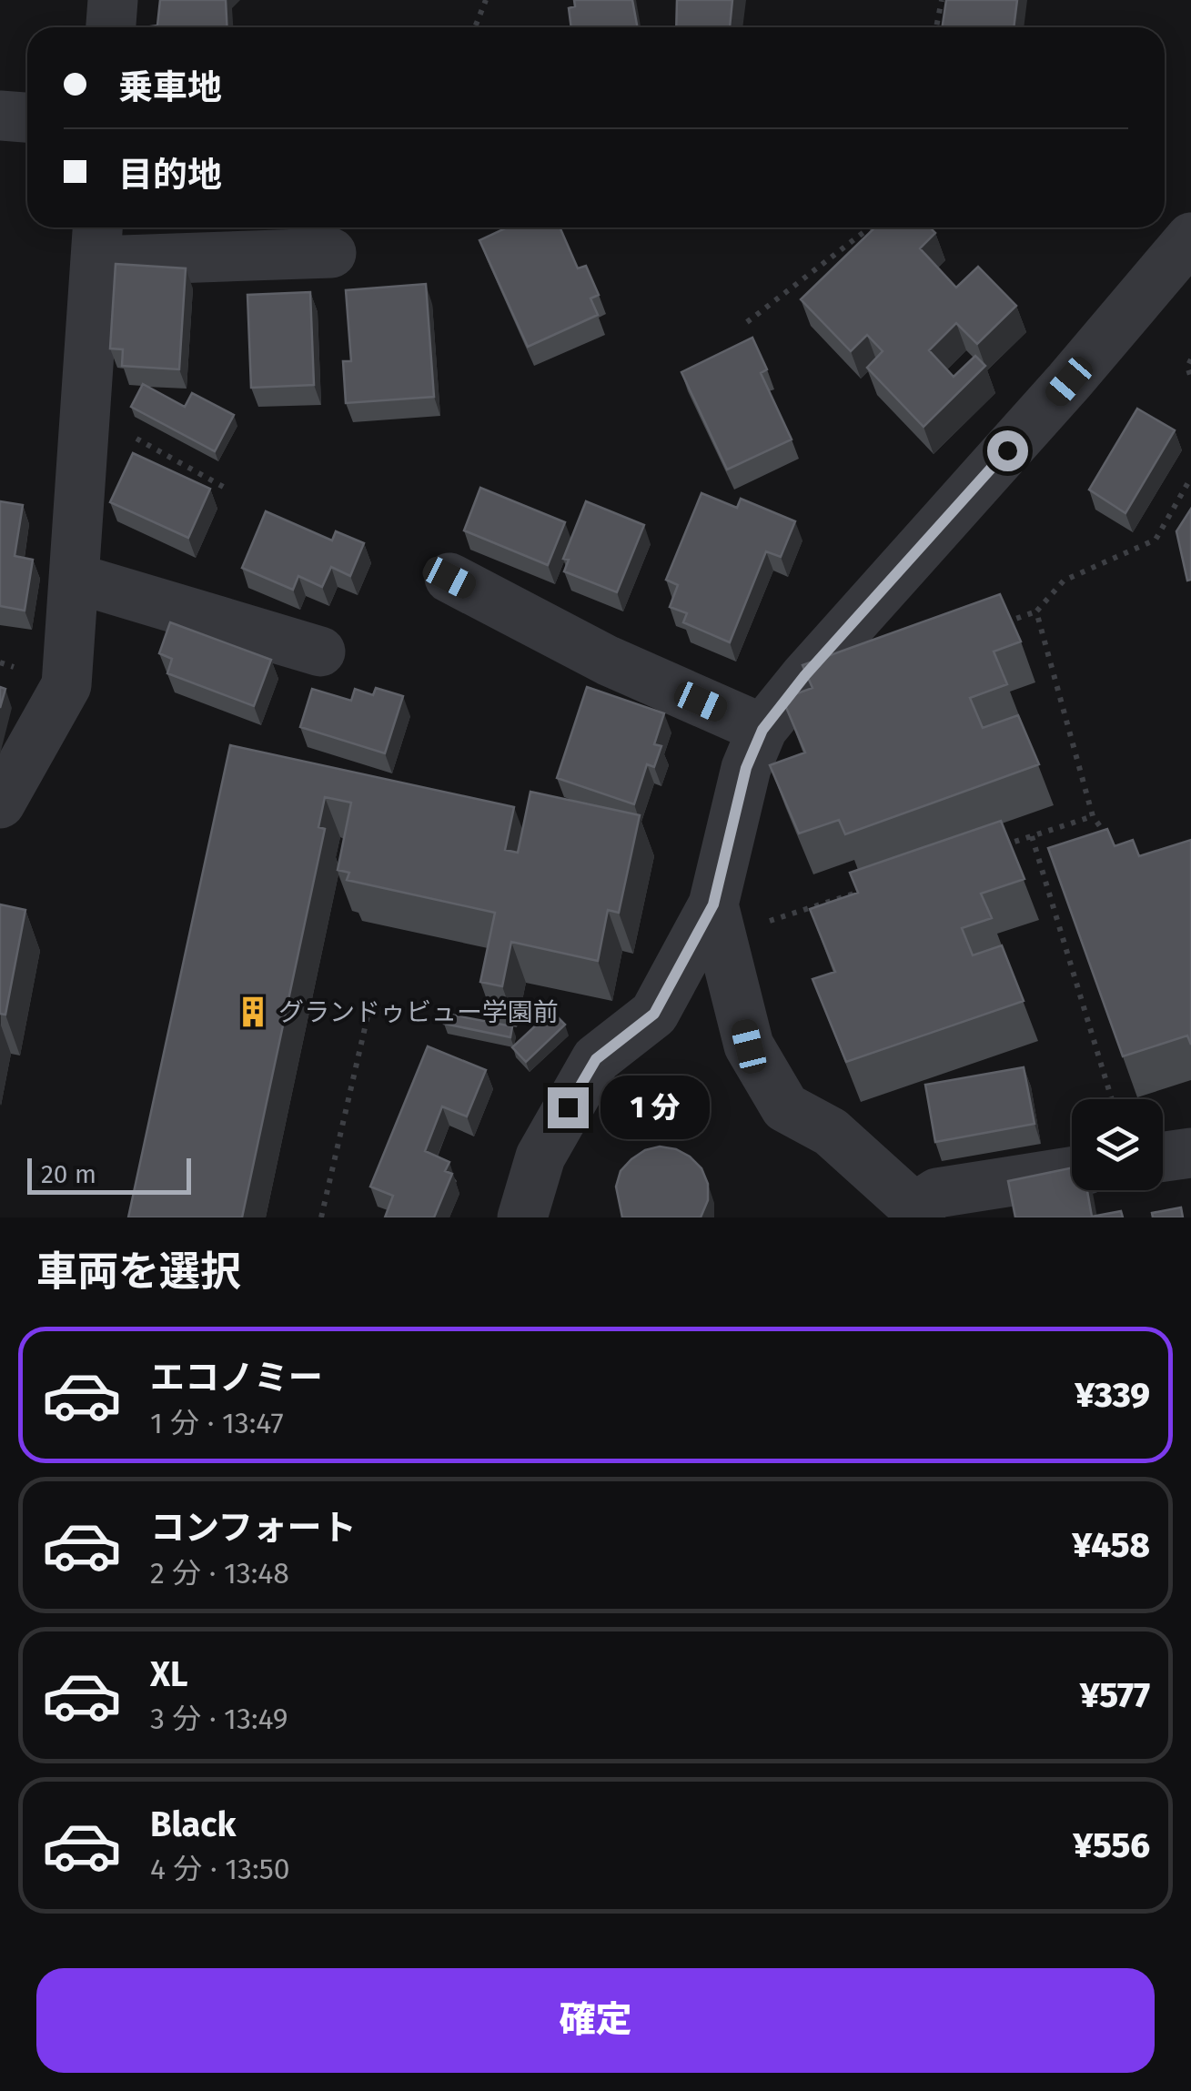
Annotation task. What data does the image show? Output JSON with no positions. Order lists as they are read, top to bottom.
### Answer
{
  "places": {
    "building": ["グランドゥビュー学園前"]
  },
  "scale_bar": "20 m",
  "page": {
    "banner": ["乗車地", "目的地"],
    "bubble": "1 分",
    "scale": "20 m",
    "heading": "車両を選択",
    "list": [
      {
        "name": "エコノミー",
        "note": "1 分 · 13:47",
        "value": "¥339"
      },
      {
        "name": "コンフォート",
        "note": "2 分 · 13:48",
        "value": "¥458"
      },
      {
        "name": "XL",
        "note": "3 分 · 13:49",
        "value": "¥577"
      },
      {
        "name": "Black",
        "note": "4 分 · 13:50",
        "value": "¥556"
      }
    ],
    "buttons": "確定"
  }
}
